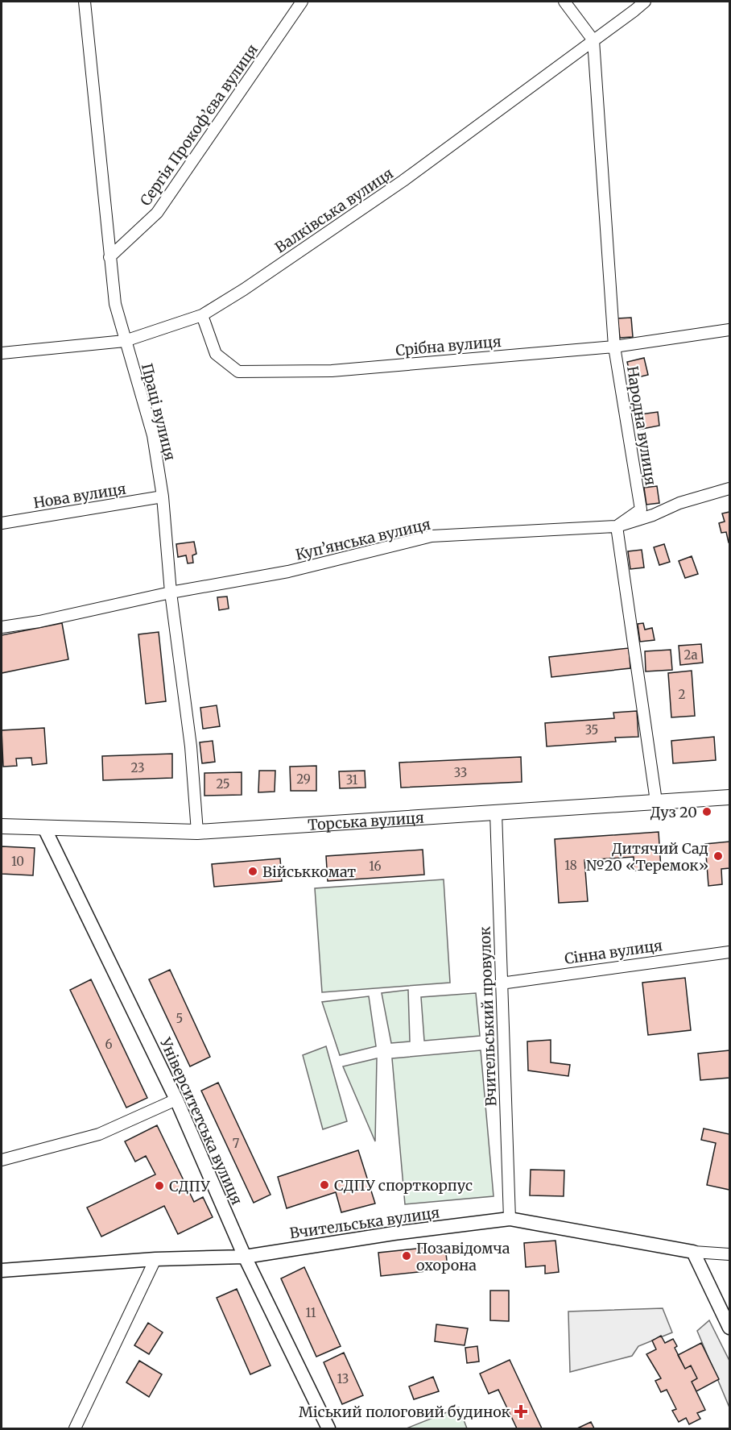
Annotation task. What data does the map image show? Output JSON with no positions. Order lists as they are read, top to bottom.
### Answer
{
  "streets": {
    "main road": ["Торська вулиця"],
    "street": [
      "Сергія Прокоф’єва вулиця",
      "Валківська вулиця",
      "Срібна вулиця",
      "Праці вулиця",
      "Народна вулиця",
      "Нова вулиця",
      "Куп’янська вулиця",
      "Сінна вулиця",
      "Вчительський провулок",
      "Університетська вулиця",
      "Вчительська вулиця"
    ]
  },
  "crossings": [
    ["Сергія Прокоф’єва вулиця", "Праці вулиця"],
    ["Валківська вулиця", "Срібна вулиця"],
    ["Валківська вулиця", "Праці вулиця"],
    ["Валківська вулиця", "Народна вулиця"],
    ["Срібна вулиця", "Народна вулиця"],
    ["Праці вулиця", "Нова вулиця"],
    ["Праці вулиця", "Куп’янська вулиця"],
    ["Праці вулиця", "Торська вулиця"],
    ["Народна вулиця", "Куп’янська вулиця"],
    ["Торська вулиця", "Вчительський провулок"],
    ["Торська вулиця", "Університетська вулиця"],
    ["Сінна вулиця", "Вчительський провулок"],
    ["Вчительський провулок", "Вчительська вулиця"],
    ["Університетська вулиця", "Вчительська вулиця"]
  ],
  "places": {
    "other": [
      "Дуз 20",
      "Дитячий Сад №20 «Теремок»",
      "Військкомат",
      "СДПУ спорткорпус",
      "СДПУ",
      "Позавідомча охорона"
    ],
    "health": ["Міський пологовий будинок"]
  },
  "house_numbers": [
    "2а",
    "2",
    "35",
    "23",
    "33",
    "29",
    "31",
    "25",
    "10",
    "18",
    "16",
    "5",
    "6",
    "7",
    "11",
    "13"
  ]
}
